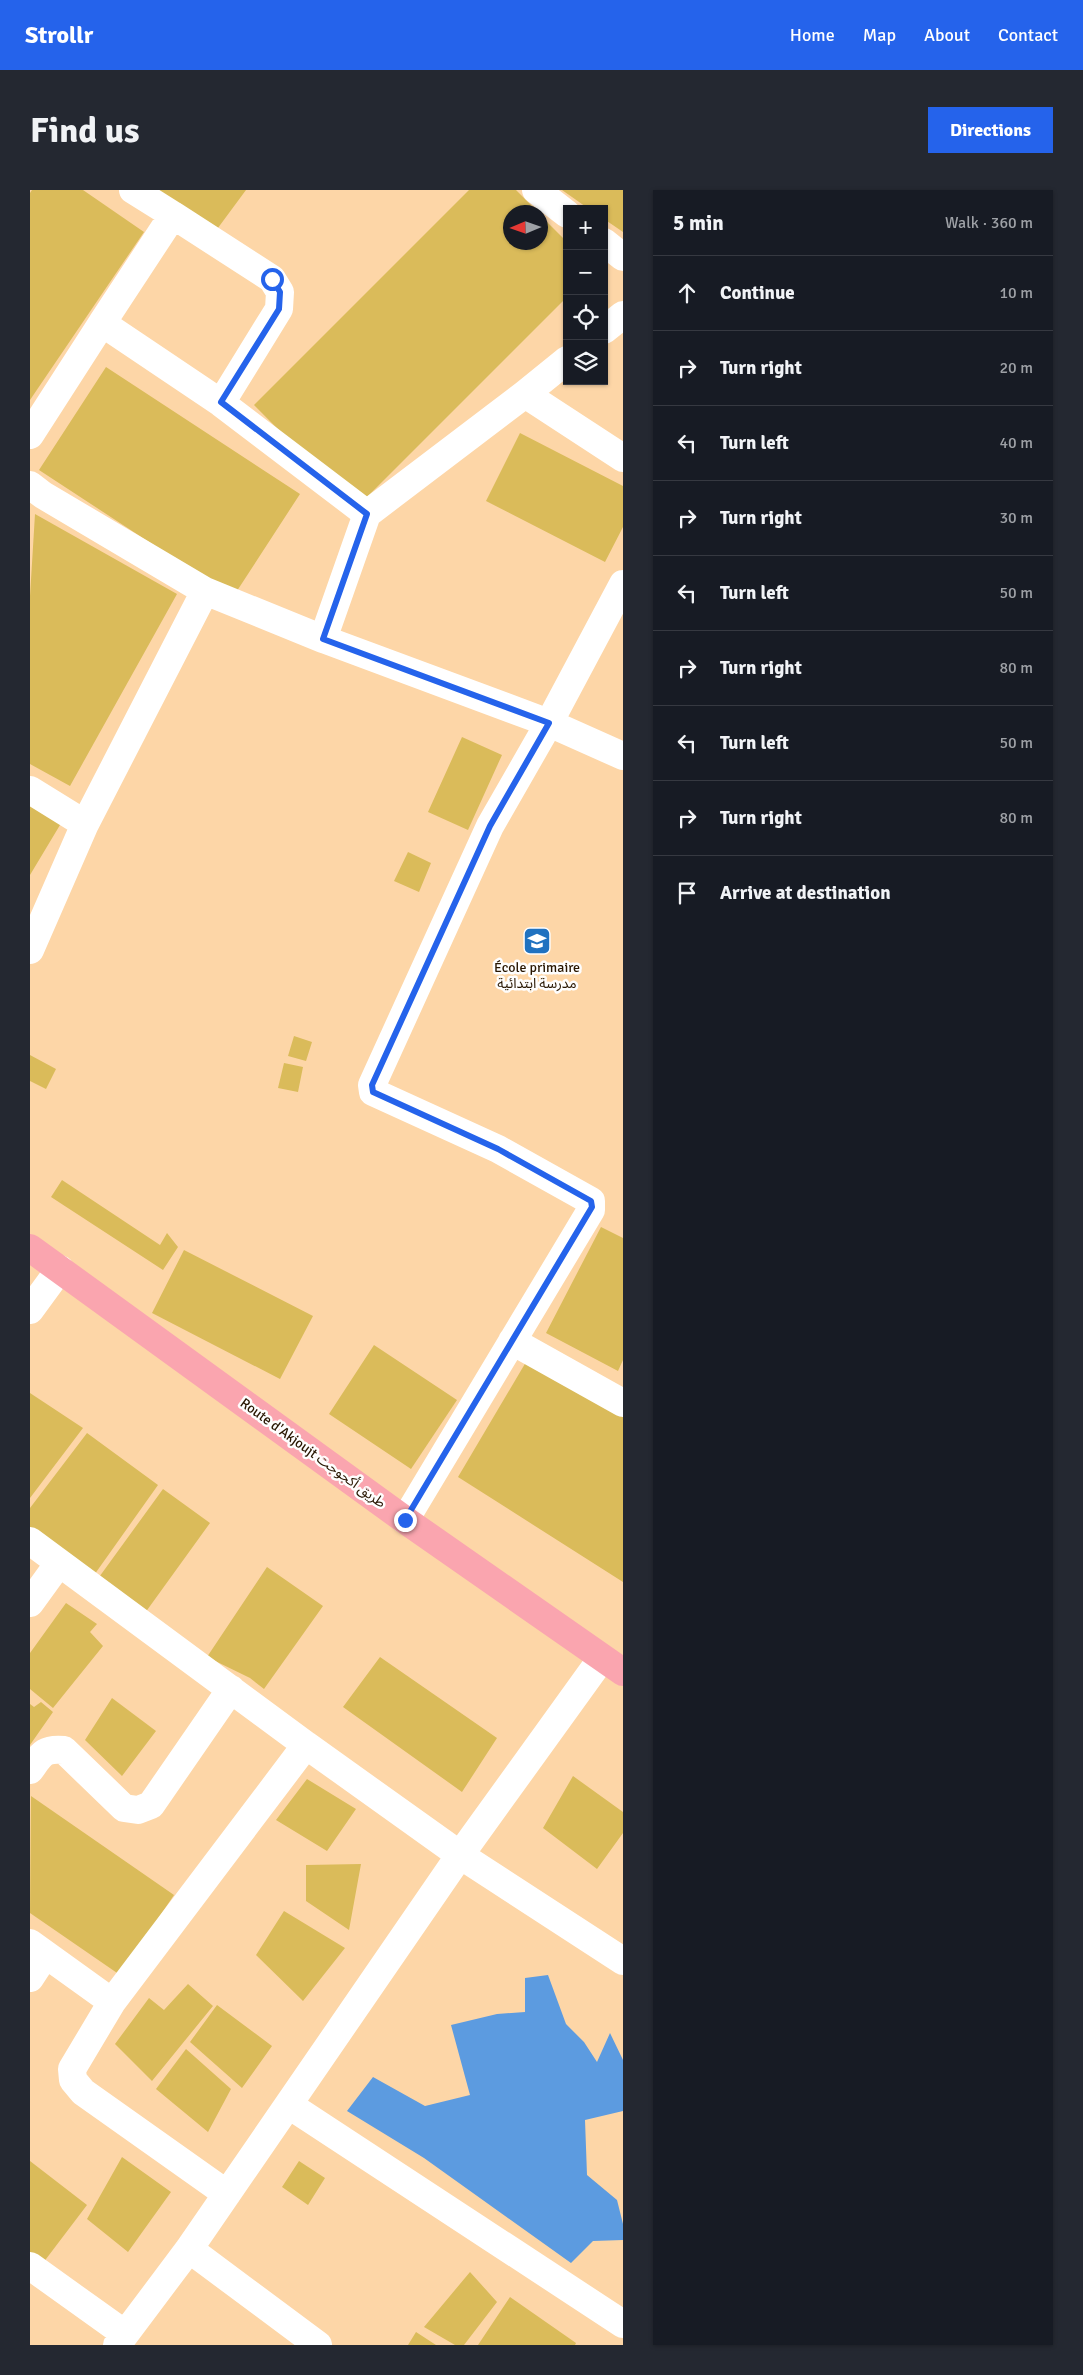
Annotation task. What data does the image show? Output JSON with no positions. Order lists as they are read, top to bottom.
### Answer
{
  "streets": {
    "highway": ["Route d'Akjoujt طريق أكجوجت"]
  },
  "places": {
    "school or university": ["École primaire مدرسة ابتدائية"]
  },
  "north": "left",
  "page": {
    "header": "Strollr",
    "nav": [
      "Home",
      "Map",
      "About",
      "Contact"
    ],
    "buttons": "Directions",
    "title": "Find us",
    "heading": ["5 min", "Walk · 360 m"],
    "map_buttons": ["+", "−"],
    "list": [
      ["Continue", "10 m"],
      ["Turn right", "20 m"],
      ["Turn left", "40 m"],
      ["Turn right", "30 m"],
      ["Turn left", "50 m"],
      ["Turn right", "80 m"],
      ["Turn left", "50 m"],
      ["Turn right", "80 m"],
      "Arrive at destination"
    ]
  }
}
